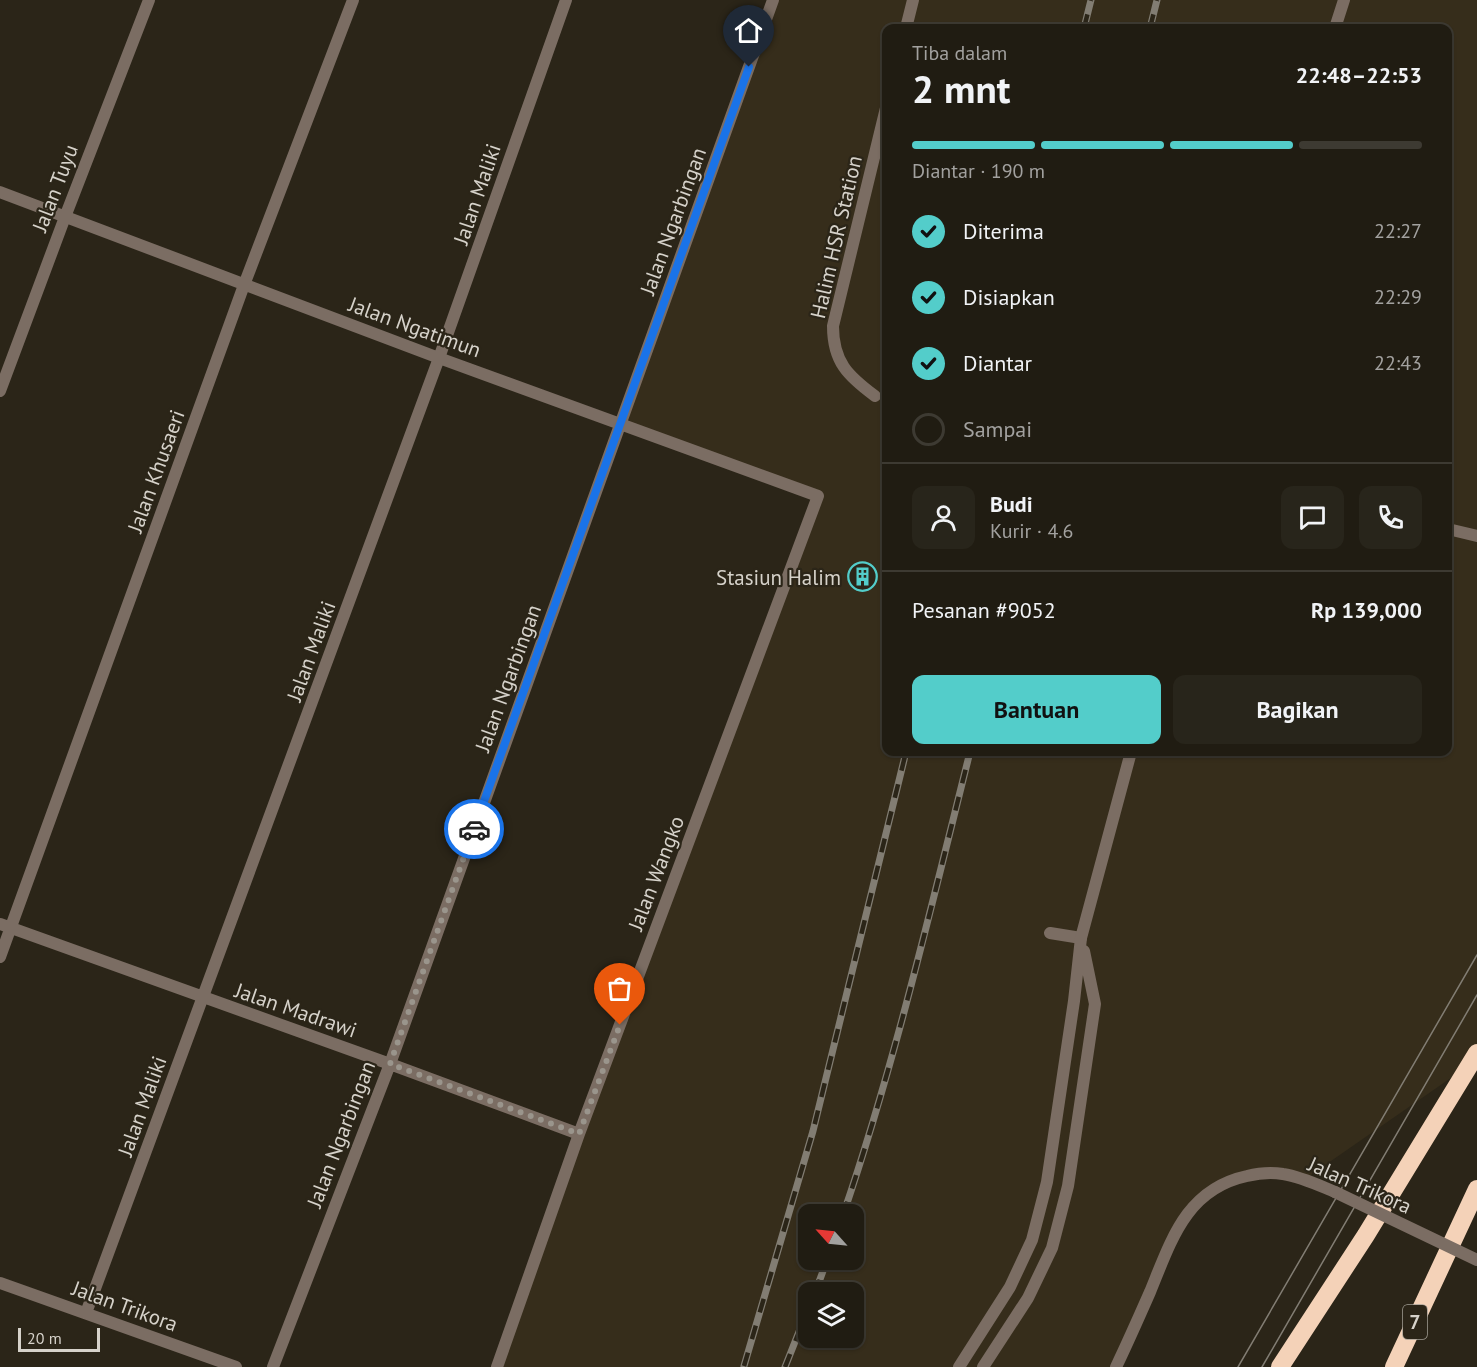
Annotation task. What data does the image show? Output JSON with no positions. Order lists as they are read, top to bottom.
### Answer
{
  "streets": {
    "highway": ["7"],
    "street": [
      "Jalan Tuyu",
      "Jalan Maliki",
      "Jalan Ngarbingan",
      "Halim HSR Station",
      "Jalan Ngatimun",
      "Jalan Khusaeri",
      "Jalan Wangko",
      "Jalan Madrawi",
      "Jalan Trikora"
    ]
  },
  "crossings": [
    ["Jalan Tuyu", "Jalan Ngatimun"],
    ["Jalan Maliki", "Jalan Ngatimun"],
    ["Jalan Maliki", "Jalan Madrawi"],
    ["Jalan Maliki", "Jalan Trikora"],
    ["Jalan Ngarbingan", "Jalan Ngatimun"],
    ["Jalan Ngarbingan", "Jalan Madrawi"],
    ["Jalan Ngatimun", "Jalan Khusaeri"],
    ["Jalan Ngatimun", "Jalan Wangko"],
    ["Jalan Khusaeri", "Jalan Madrawi"],
    ["Jalan Wangko", "Jalan Madrawi"]
  ],
  "places": {
    "building": ["Stasiun Halim"]
  },
  "scale_bar": "20 m",
  "north": "top left",
  "page": {
    "heading": ["2 mnt", "Tiba dalam", "22:48–22:53"],
    "panel": [
      "Budi",
      "Kurir · 4.6",
      "Pesanan #9052",
      "Rp 139,000"
    ],
    "bar": "Diantar · 190 m",
    "list": [
      ["Diterima", "22:27"],
      ["Disiapkan", "22:29"],
      ["Diantar", "22:43"],
      "Sampai"
    ],
    "buttons": ["Bantuan", "Bagikan"],
    "scale": "20 m"
  }
}
